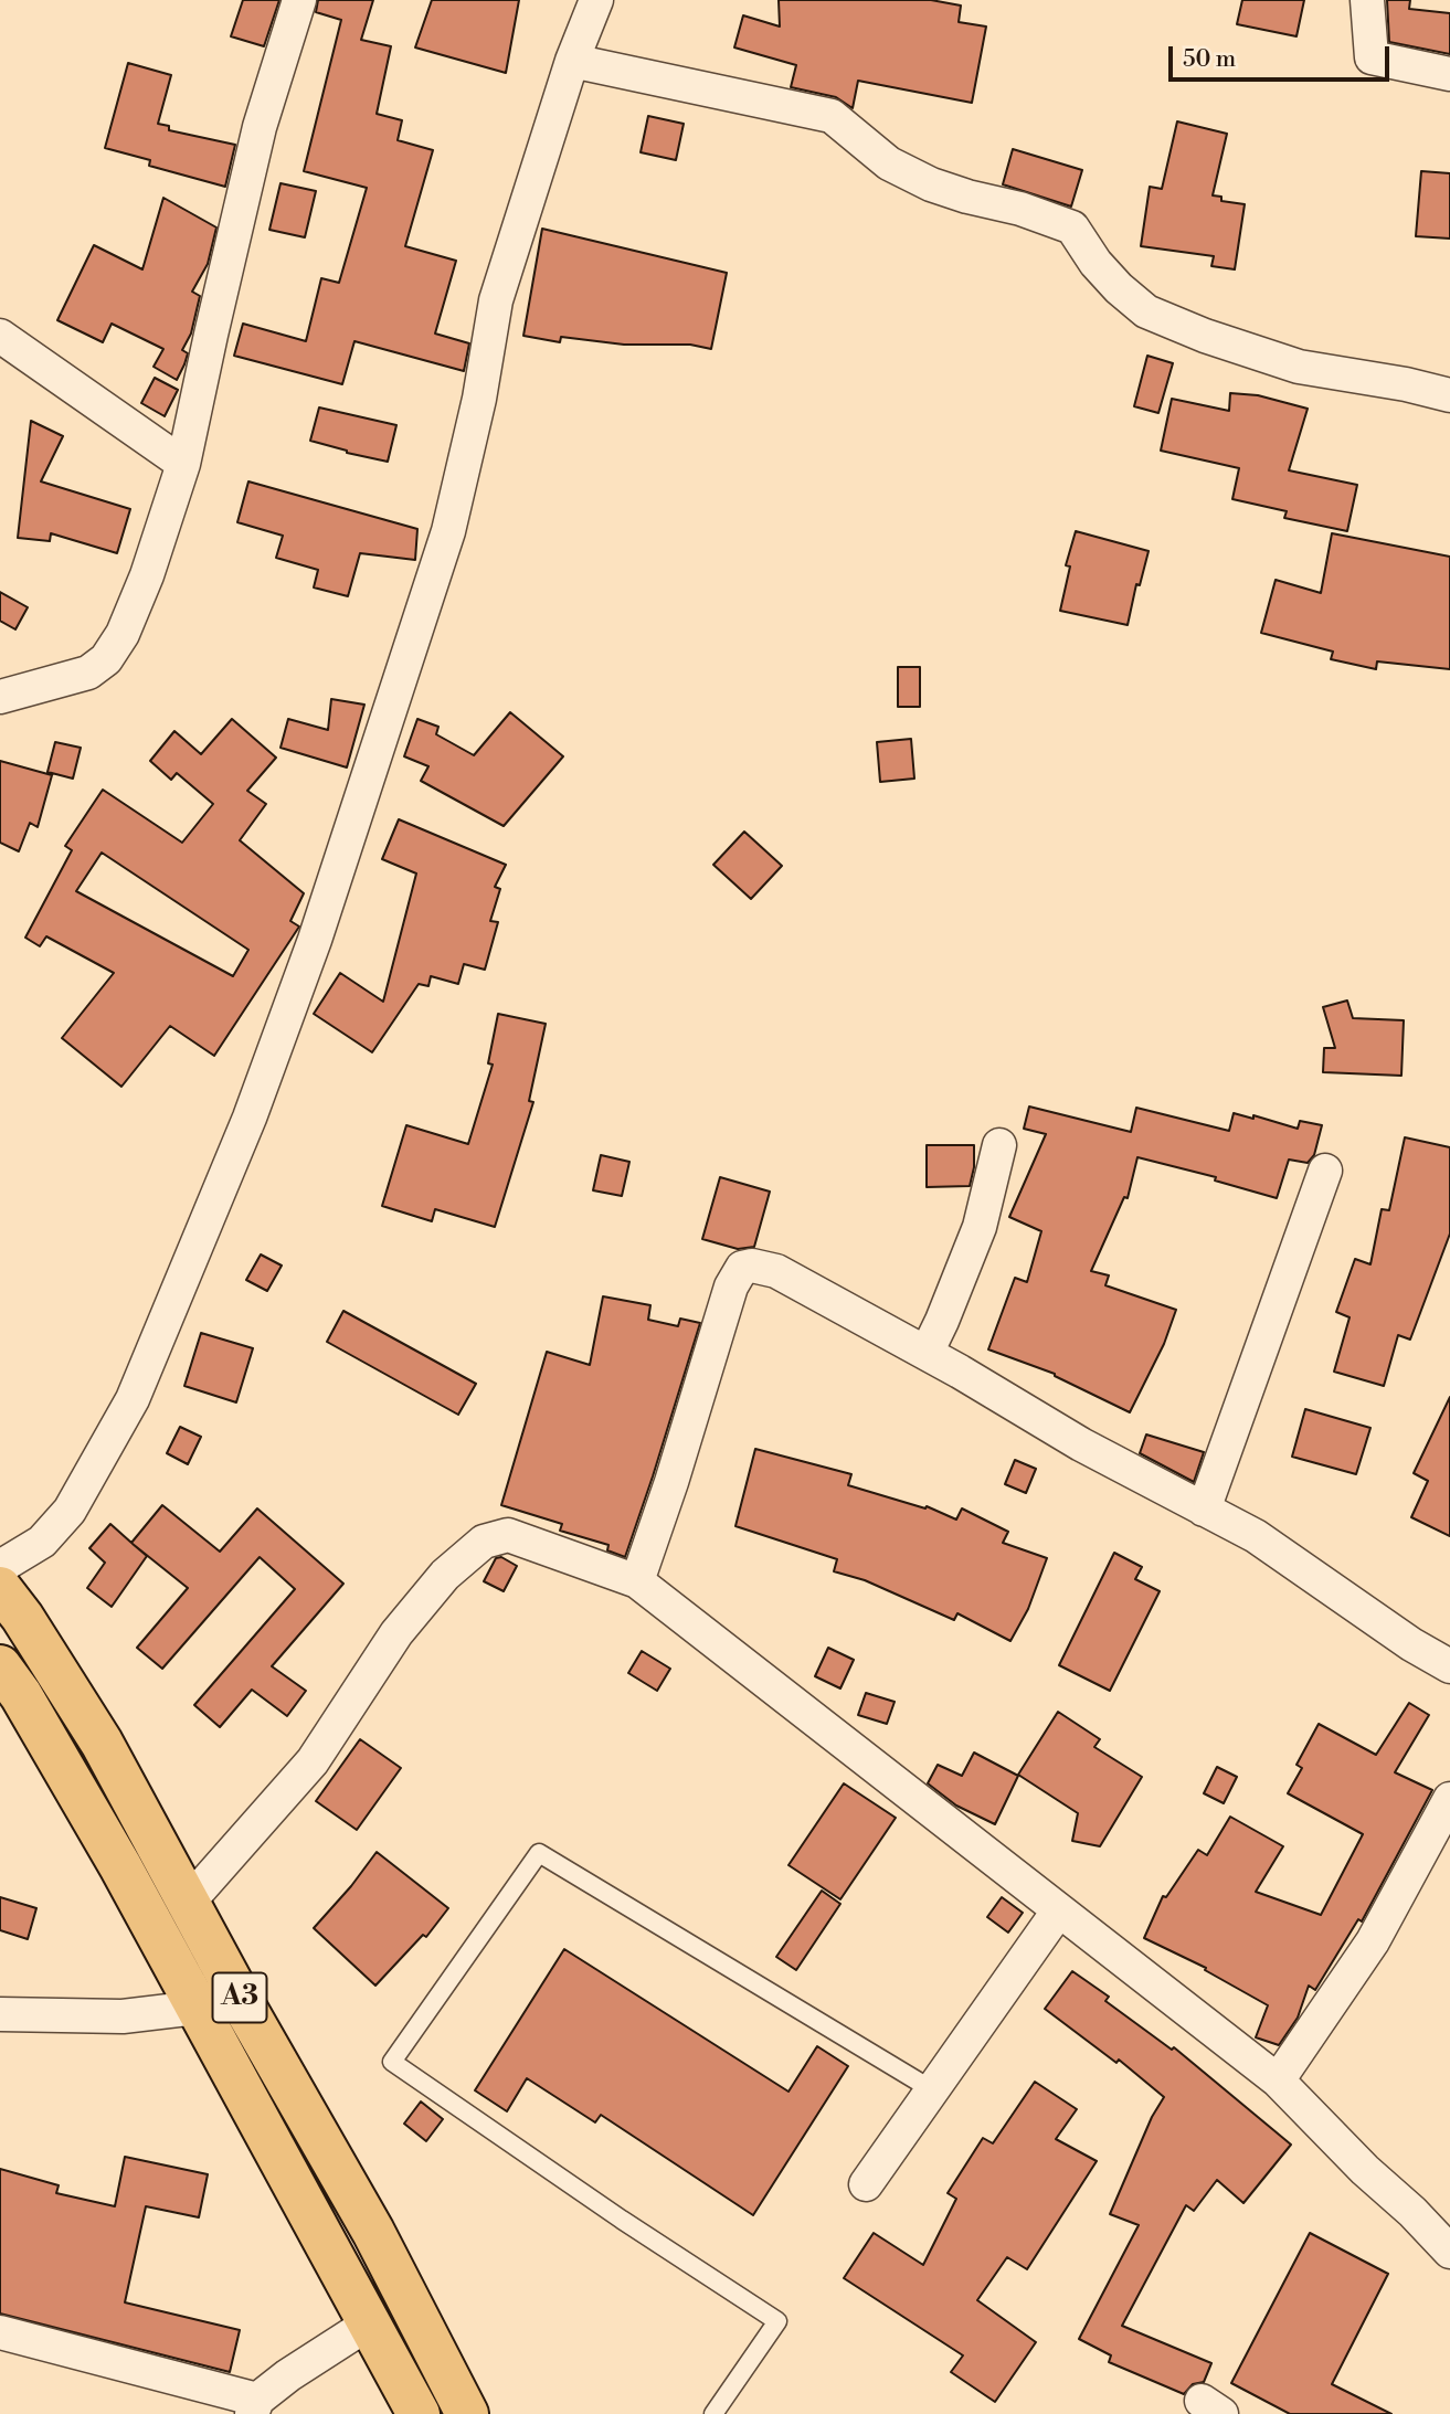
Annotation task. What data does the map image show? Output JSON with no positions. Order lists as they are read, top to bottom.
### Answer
{
  "streets": {
    "highway": ["A3"]
  },
  "scale_bar": "50 m"
}
